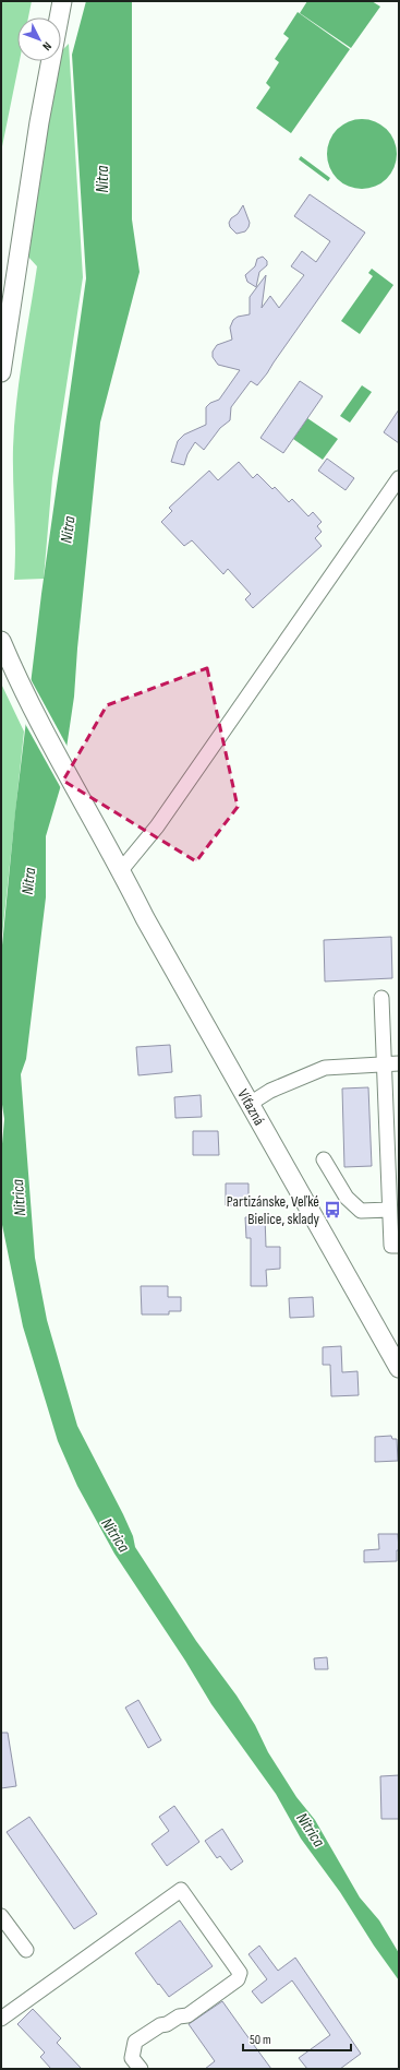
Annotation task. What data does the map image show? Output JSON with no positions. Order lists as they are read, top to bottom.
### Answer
{
  "streets": {
    "main road": ["Víťazná"]
  },
  "water": ["Nitra", "Nitrica"],
  "places": {
    "bus stop": ["Partizánske, Veľké Bielice, sklady"]
  },
  "scale_bar": "50 m",
  "north": "bottom right"
}
